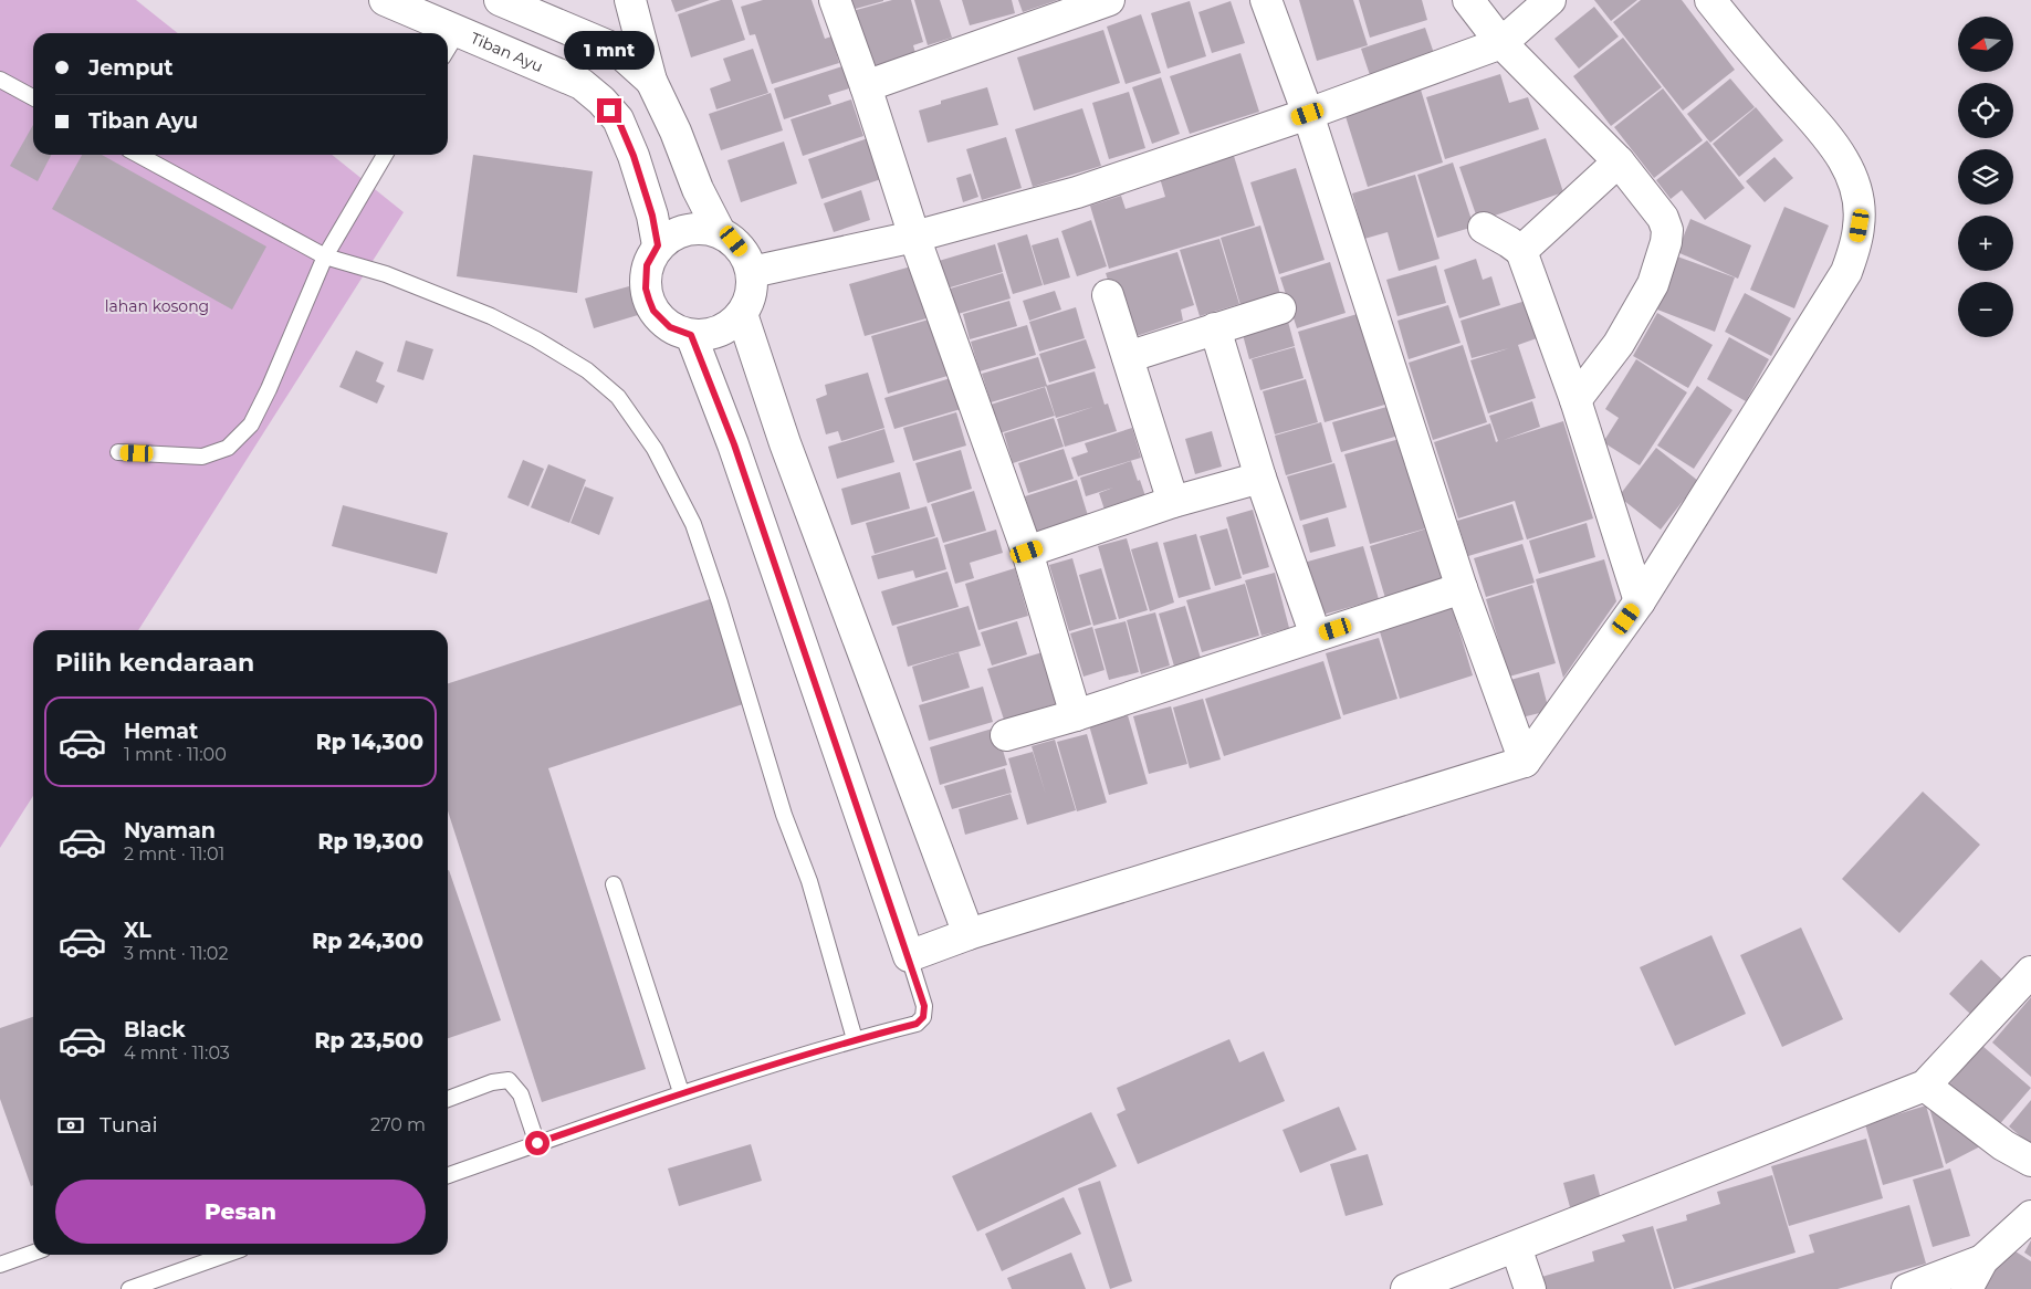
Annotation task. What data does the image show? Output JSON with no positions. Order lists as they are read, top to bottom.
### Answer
{
  "streets": {
    "street": ["Tiban Ayu"]
  },
  "parks": ["lahan kosong"],
  "north": "left",
  "page": {
    "map_buttons": ["+", "−"],
    "bubble": "1 mnt",
    "banner": ["Jemput", "Tiban Ayu"],
    "heading": "Pilih kendaraan",
    "list": [
      {
        "name": "Hemat",
        "note": "1 mnt · 11:00",
        "value": "Rp 14,300"
      },
      {
        "name": "Nyaman",
        "note": "2 mnt · 11:01",
        "value": "Rp 19,300"
      },
      {
        "name": "XL",
        "note": "3 mnt · 11:02",
        "value": "Rp 24,300"
      },
      {
        "name": "Black",
        "note": "4 mnt · 11:03",
        "value": "Rp 23,500"
      }
    ],
    "pay": ["Tunai", "270 m"],
    "buttons": "Pesan"
  }
}
